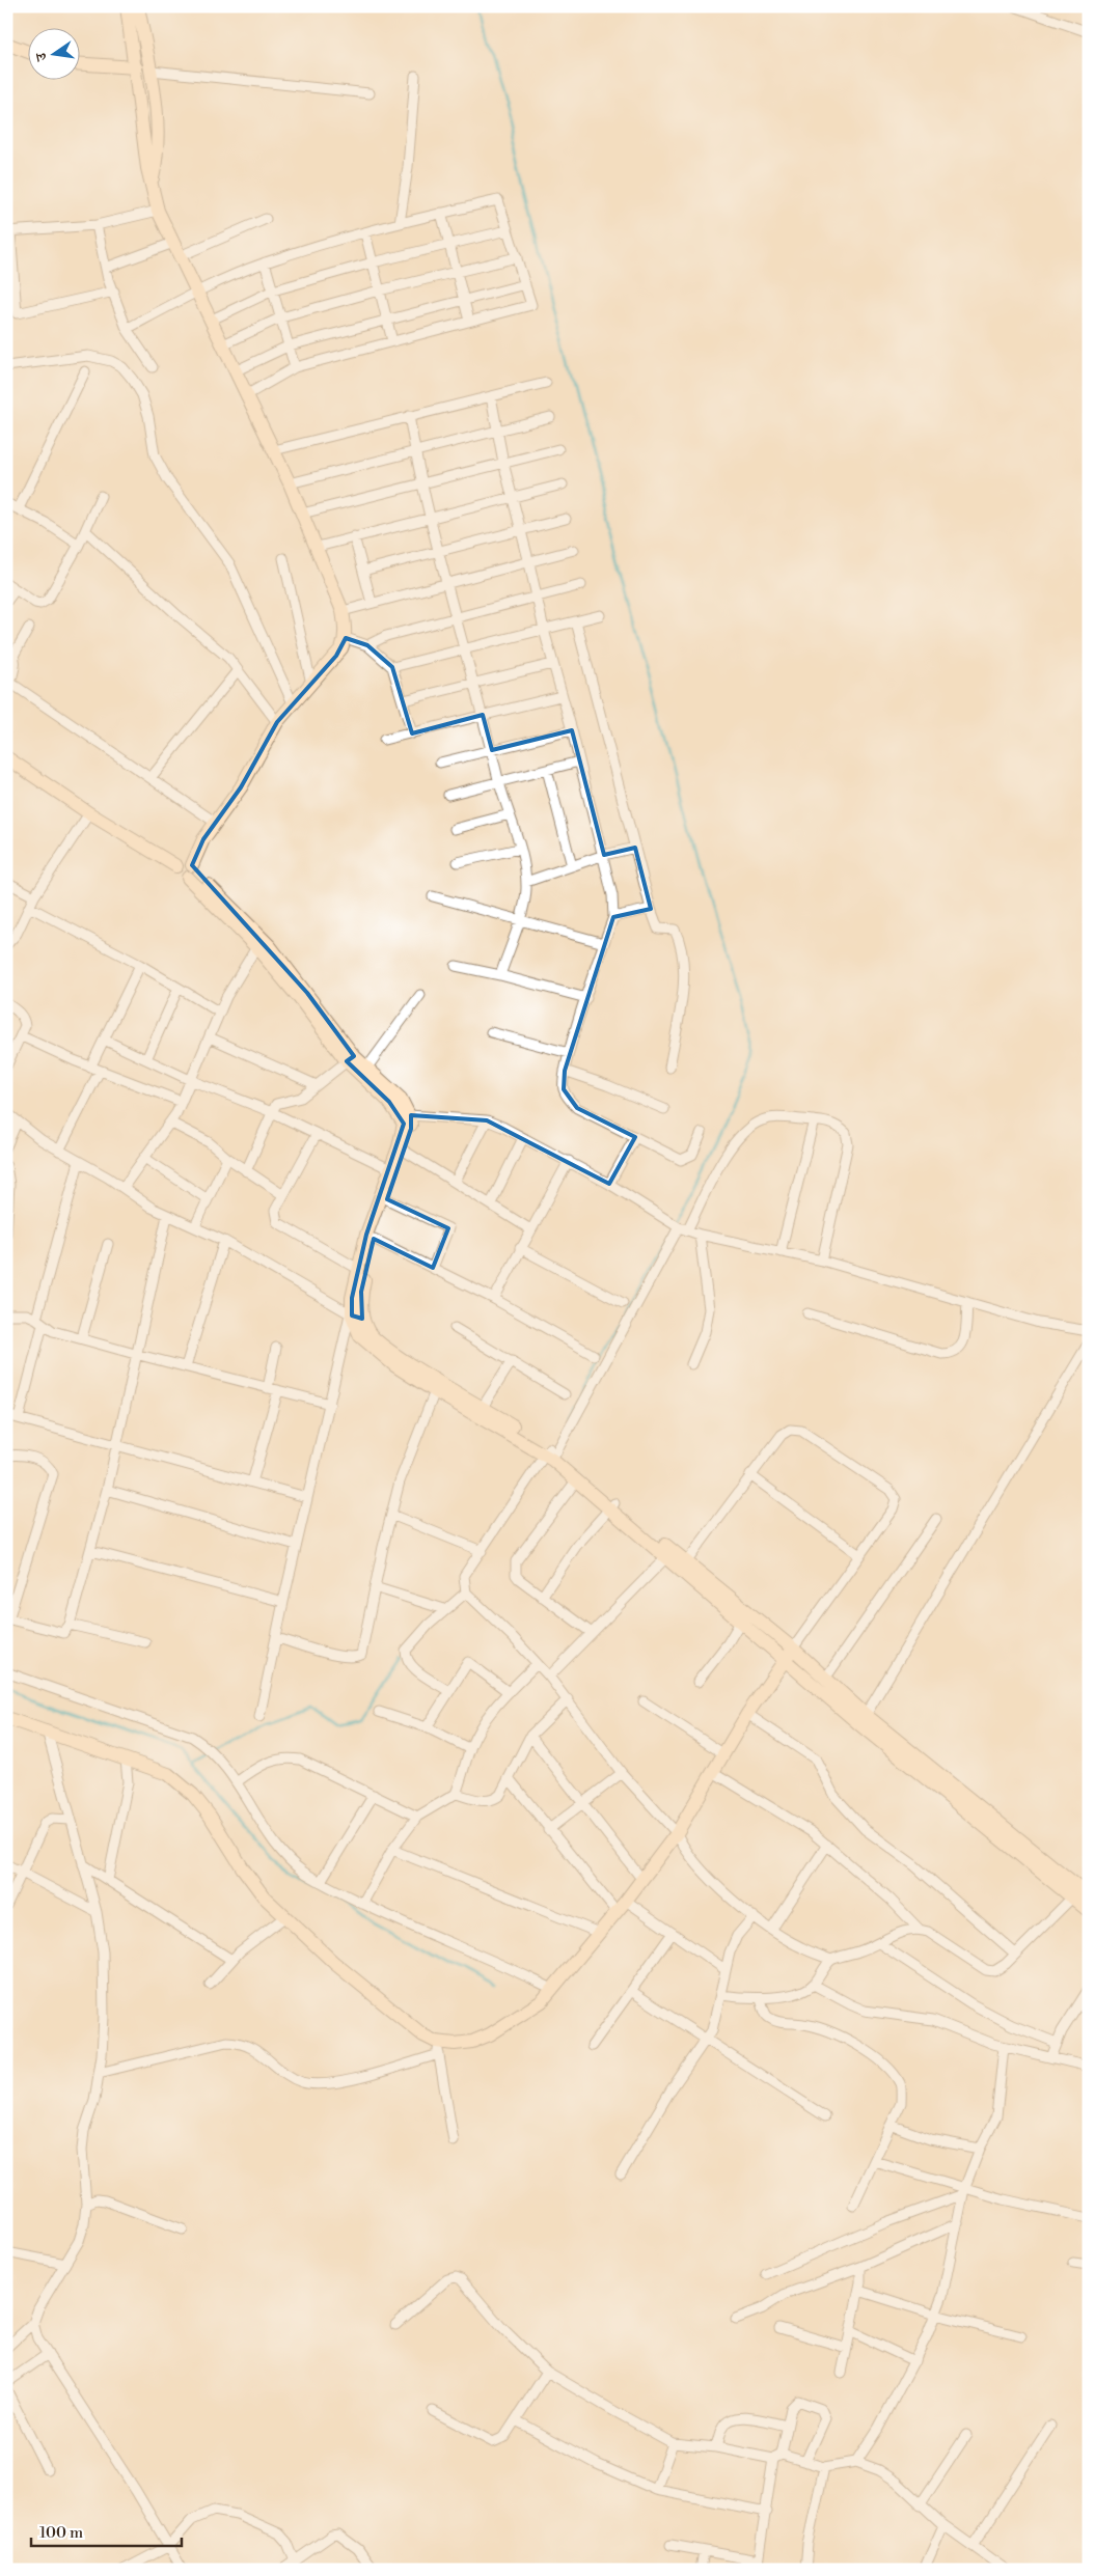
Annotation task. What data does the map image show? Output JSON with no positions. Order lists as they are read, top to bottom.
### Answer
{
  "scale_bar": "100 m",
  "north": "left"
}
